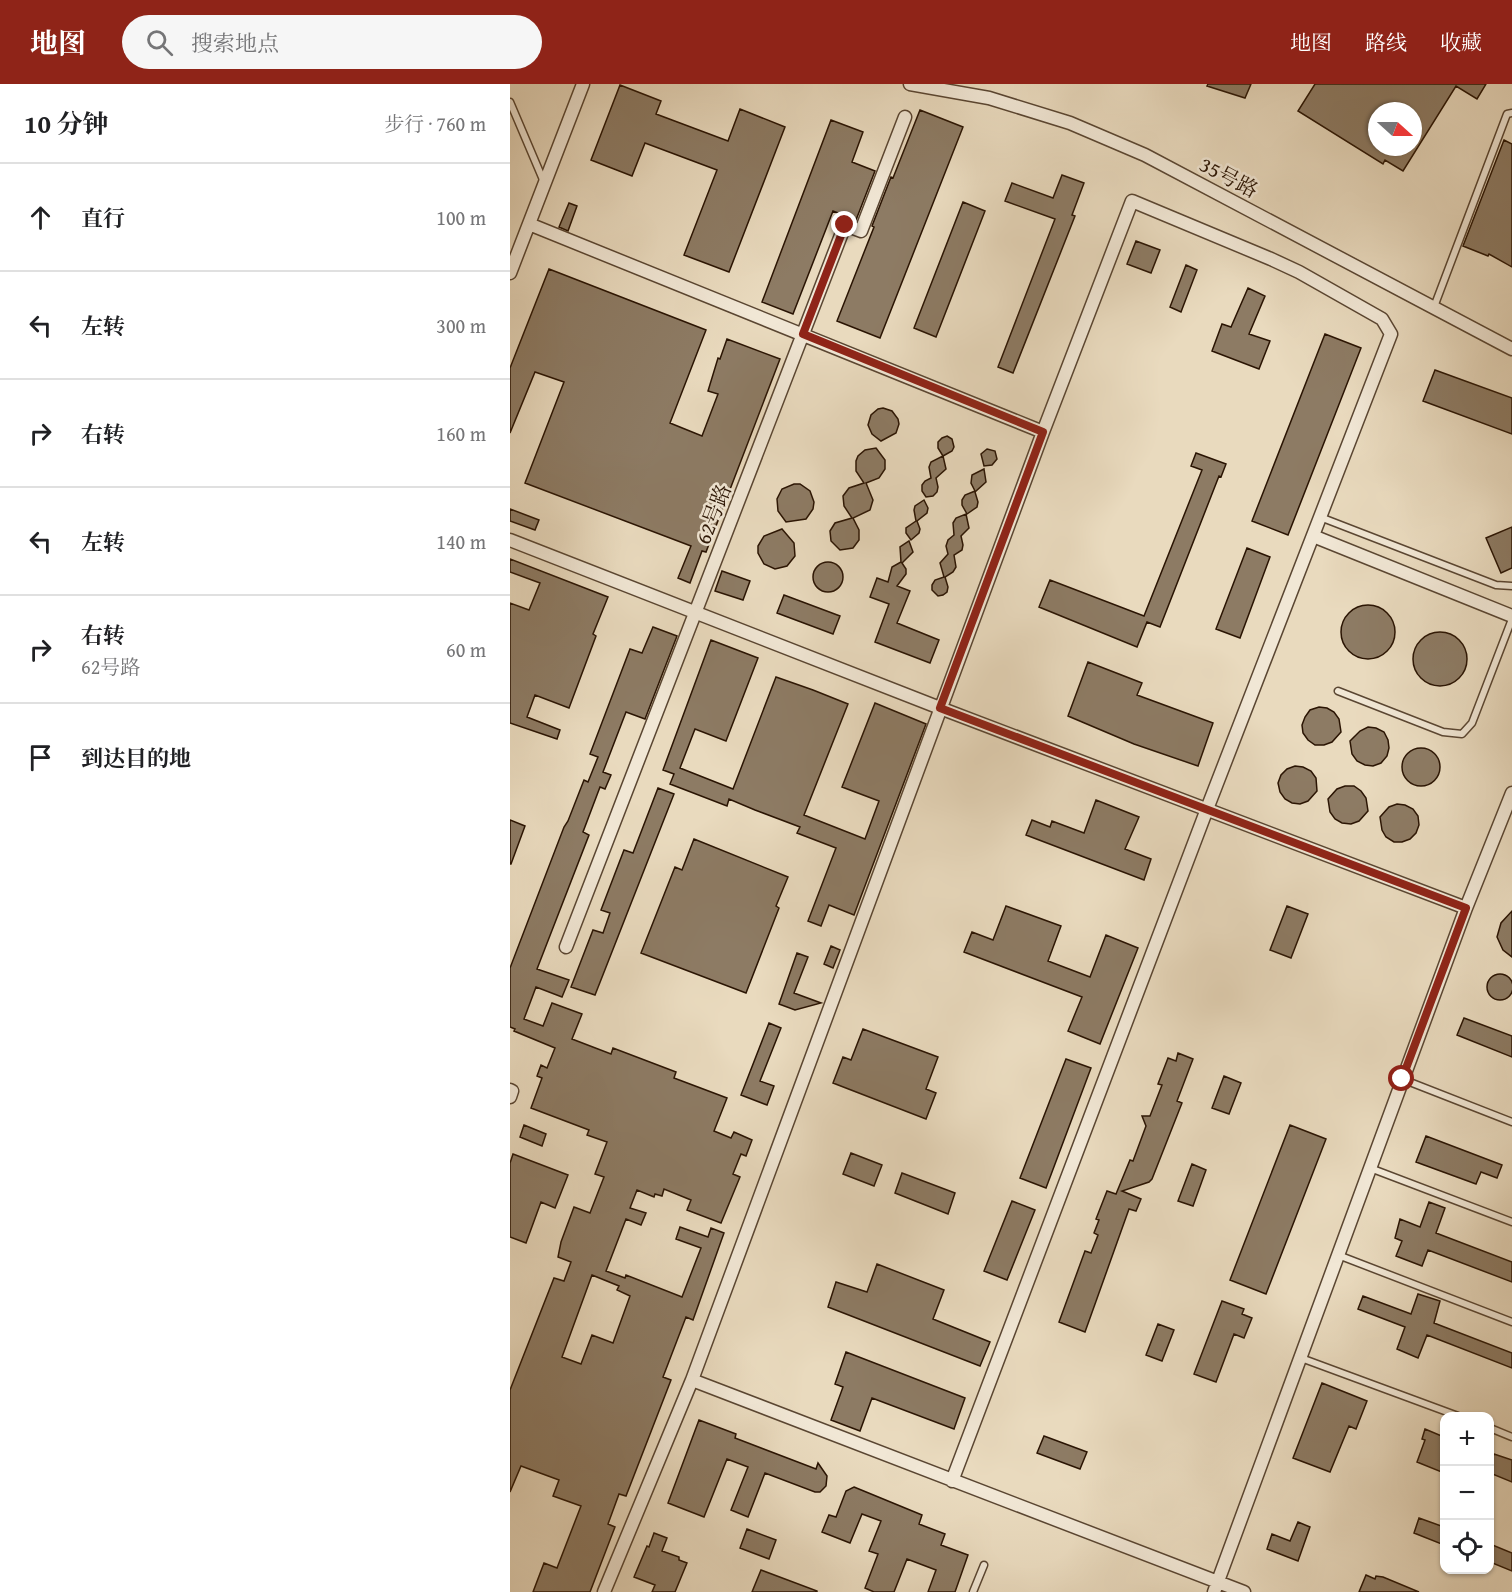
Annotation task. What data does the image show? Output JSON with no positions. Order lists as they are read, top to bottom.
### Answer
{
  "streets": {
    "street": ["35号路", "62号路"]
  },
  "north": "right",
  "page": {
    "header": "地图",
    "search": "搜索地点",
    "nav": ["地图", "路线", "收藏"],
    "heading": ["10 分钟", "步行 · 760 m"],
    "list": [
      ["直行", "100 m"],
      ["左转", "300 m"],
      ["右转", "160 m"],
      ["左转", "140 m"],
      ["右转", "62号路", "60 m"],
      "到达目的地"
    ],
    "map_buttons": ["+", "−"]
  }
}
